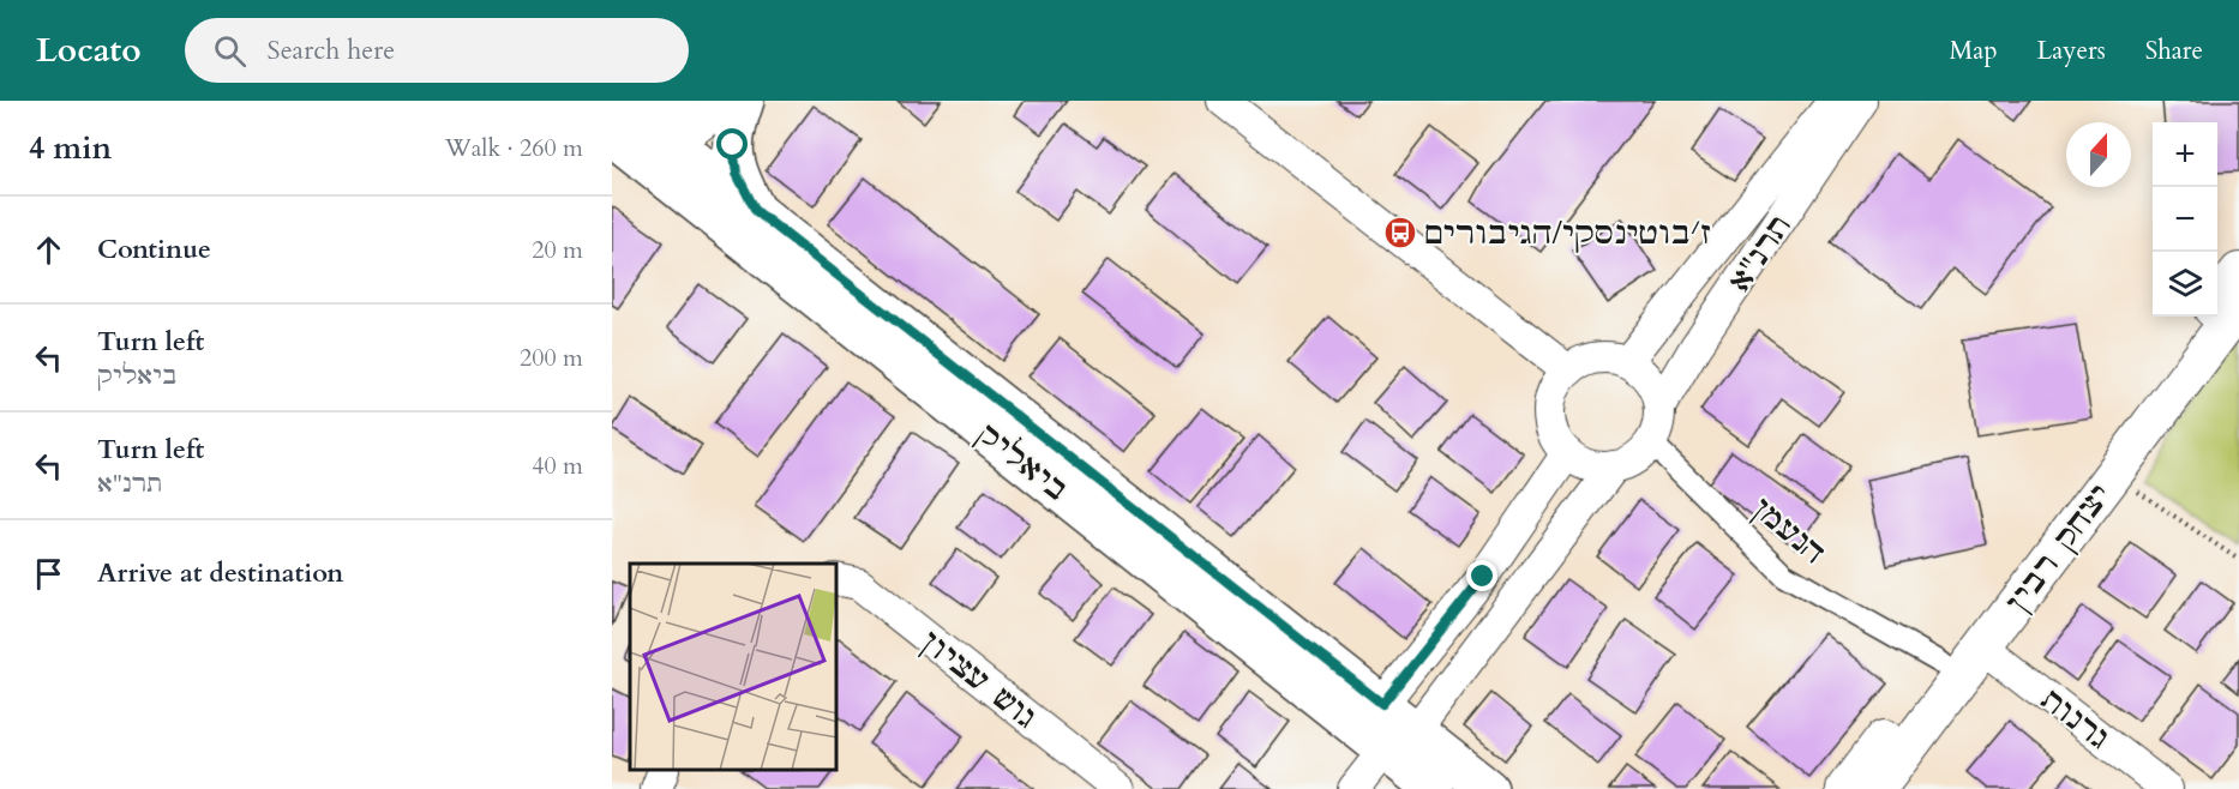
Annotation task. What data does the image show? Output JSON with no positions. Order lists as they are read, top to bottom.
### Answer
{
  "streets": {
    "main road": ["ביאליק"],
    "street": [
      "תרנ\"א",
      "הנעמן",
      "יצחק רבין",
      "גוש עציון",
      "גרנות"
    ]
  },
  "crossings": [
    ["תרנ\"א", "הנעמן"],
    ["הנעמן", "יצחק רבין"],
    ["יצחק רבין", "גרנות"]
  ],
  "places": {
    "bus stop": ["ז׳בוטינסקי/הגיבורים"]
  },
  "north": "top",
  "page": {
    "header": "Locato",
    "search": "Search here",
    "nav": ["Map", "Layers", "Share"],
    "heading": ["4 min", "Walk · 260 m"],
    "map_buttons": ["+", "−"],
    "list": [
      ["Continue", "20 m"],
      ["Turn left", "ביאליק", "200 m"],
      ["Turn left", "תרנ\"א", "40 m"],
      "Arrive at destination"
    ]
  }
}
